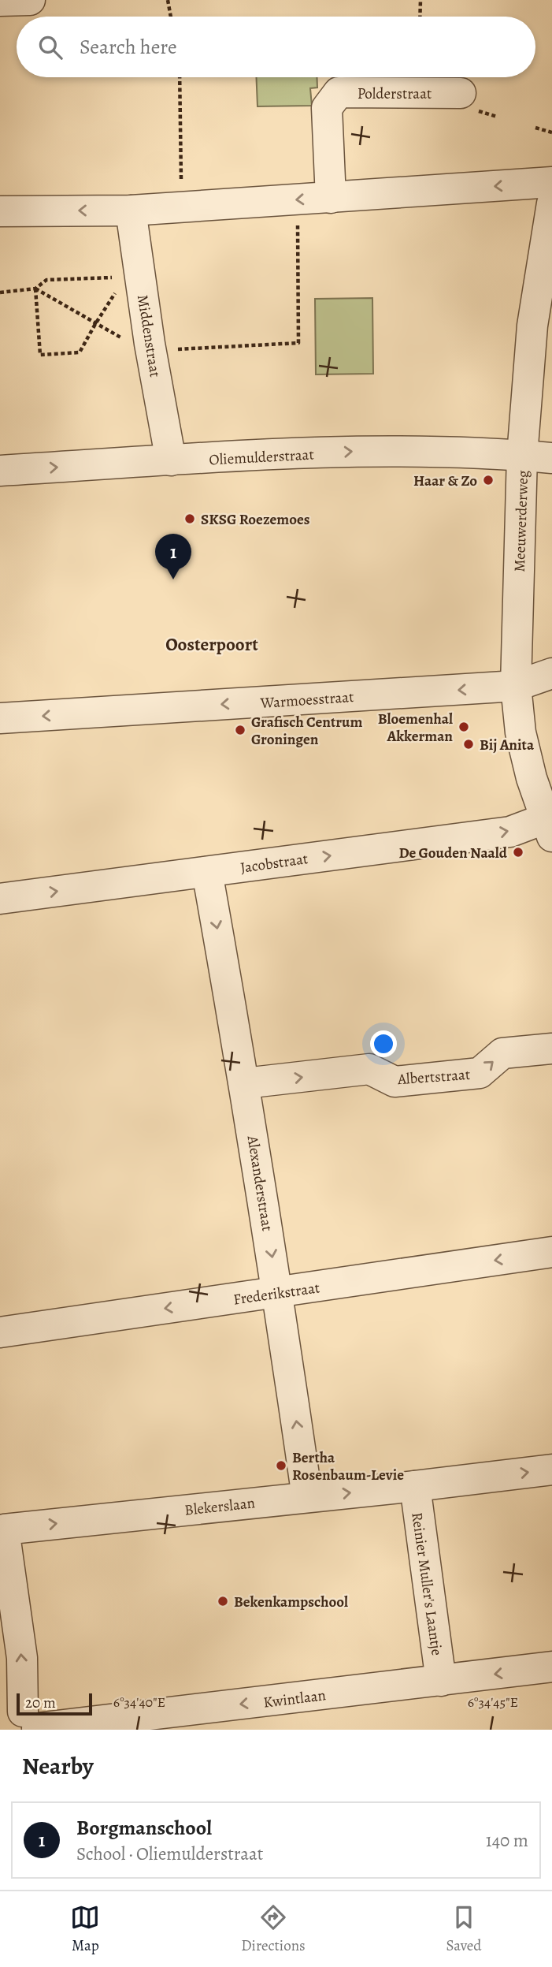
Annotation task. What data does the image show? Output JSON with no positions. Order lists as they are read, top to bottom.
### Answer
{
  "streets": {
    "street": [
      "Polderstraat",
      "Middenstraat",
      "Oliemulderstraat",
      "Meeuwerderweg",
      "Warmoesstraat",
      "Jacobstraat",
      "Albertstraat",
      "Alexanderstraat",
      "Frederikstraat",
      "Blekerslaan",
      "Reinier Muller's Laantje",
      "Kwintlaan"
    ]
  },
  "crossings": [
    ["Middenstraat", "Oliemulderstraat"],
    ["Oliemulderstraat", "Meeuwerderweg"],
    ["Meeuwerderweg", "Warmoesstraat"],
    ["Meeuwerderweg", "Jacobstraat"],
    ["Jacobstraat", "Alexanderstraat"],
    ["Albertstraat", "Alexanderstraat"],
    ["Alexanderstraat", "Frederikstraat"],
    ["Alexanderstraat", "Blekerslaan"],
    ["Blekerslaan", "Reinier Muller's Laantje"],
    ["Blekerslaan", "Kwintlaan"],
    ["Reinier Muller's Laantje", "Kwintlaan"]
  ],
  "one_way": [
    "Warmoesstraat",
    "Jacobstraat",
    "Albertstraat",
    "Frederikstraat",
    "Kwintlaan"
  ],
  "districts": ["Oosterpoort"],
  "places": [
    "Haar & Zo",
    "SKSG Roezemoes",
    "Bloemenhal Akkerman",
    "Grafisch Centrum Groningen",
    "Bij Anita",
    "De Gouden Naald",
    "Bertha Rosenbaum-Levie",
    "Bekenkampschool"
  ],
  "scale_bar": "20 m",
  "page": {
    "search": "Search here",
    "pins": "1",
    "scale": "20 m",
    "heading": "Nearby",
    "list": [
      {
        "mark": "1",
        "name": "Borgmanschool",
        "note": "School · Oliemulderstraat",
        "value": "140 m"
      }
    ],
    "nav": ["Map", "Directions", "Saved"]
  },
  "coordinates": ["6°34'40\"E", "6°34'45\"E"]
}
